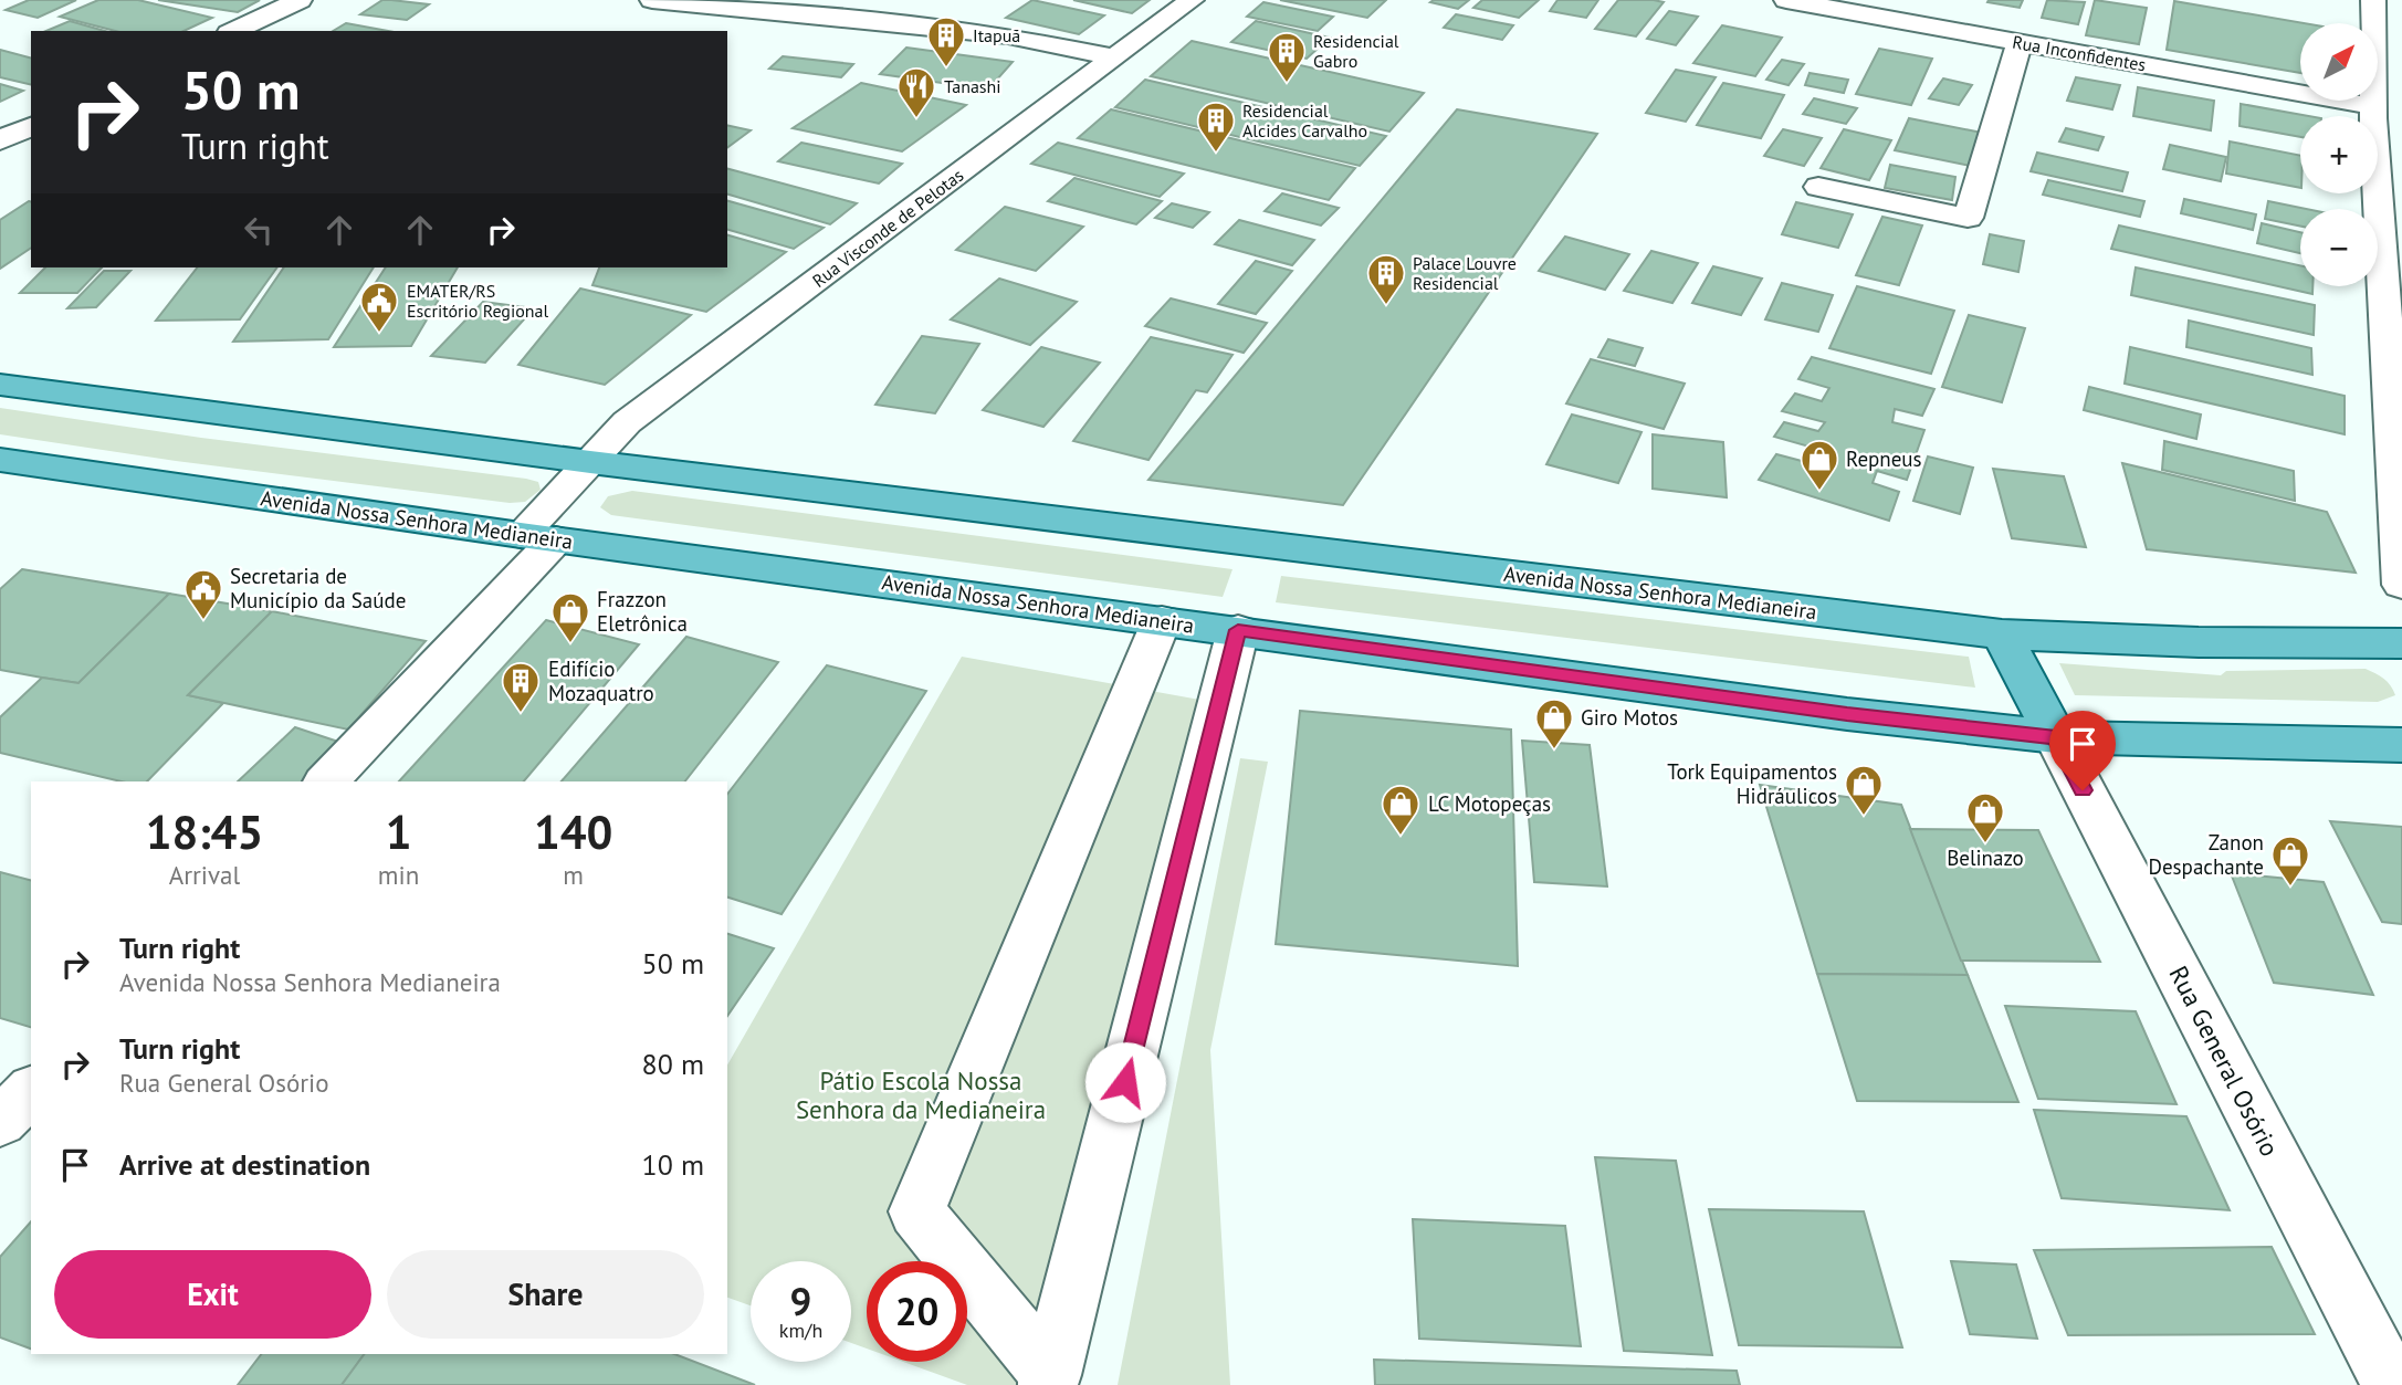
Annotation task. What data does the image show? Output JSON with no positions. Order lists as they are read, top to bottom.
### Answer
{
  "streets": {
    "main road": ["Avenida Nossa Senhora Medianeira"],
    "street": ["Rua Inconfidentes", "Rua Visconde de Pelotas", "Rua General Osório"]
  },
  "crossings": [
    ["Rua Visconde de Pelotas", "Avenida Nossa Senhora Medianeira"],
    ["Avenida Nossa Senhora Medianeira", "Rua General Osório"]
  ],
  "parks": ["Pátio Escola Nossa Senhora da Medianeira"],
  "places": {
    "building": [
      "Itapuã",
      "Residencial Gabro",
      "Residencial Alcides Carvalho",
      "Palace Louvre Residencial",
      "Edifício Mozaquatro"
    ],
    "restaurant": ["Tanashi"],
    "public building": ["EMATER/RS Escritório Regional", "Secretaria de Município da Saúde"],
    "shop": [
      "Repneus",
      "Frazzon Eletrônica",
      "Giro Motos",
      "Tork Equipamentos Hidráulicos",
      "LC Motopeças",
      "Belinazo",
      "Zanon Despachante"
    ]
  },
  "north": "top right",
  "page": {
    "map_buttons": ["+", "−"],
    "turn": ["50 m", "Turn right"],
    "eta": [
      "18:45",
      "Arrival",
      "1",
      "min",
      "140",
      "m"
    ],
    "list": [
      {
        "name": "Turn right",
        "note": "Avenida Nossa Senhora Medianeira",
        "value": "50 m"
      },
      {
        "name": "Turn right",
        "note": "Rua General Osório",
        "value": "80 m"
      },
      {
        "name": "Arrive at destination",
        "value": "10 m"
      }
    ],
    "buttons": ["Exit", "Share"],
    "speed": "9 km/h",
    "limit": "20"
  }
}
